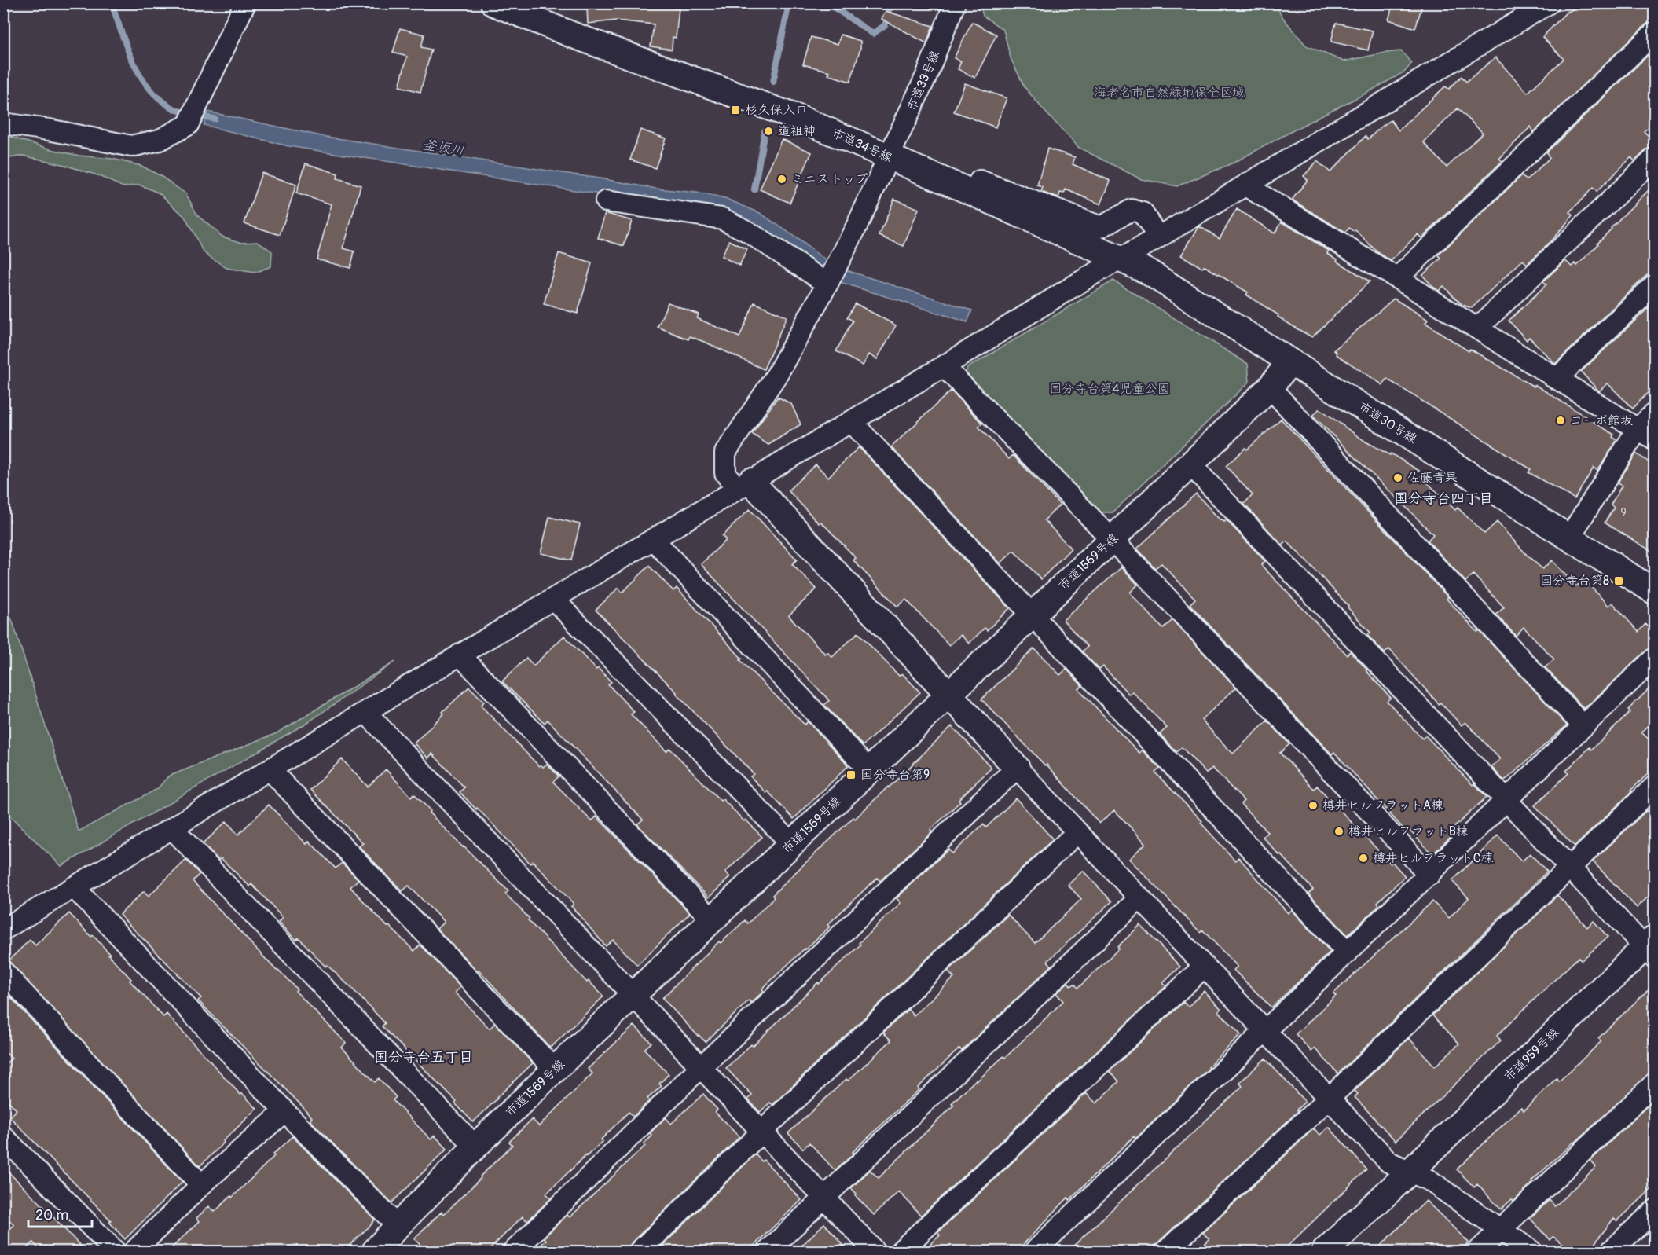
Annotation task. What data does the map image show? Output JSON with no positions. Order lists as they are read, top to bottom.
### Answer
{
  "streets": {
    "street": [
      "市道33号線",
      "市道34号線",
      "市道30号線",
      "市道1569号線",
      "市道959号線"
    ]
  },
  "crossings": [
    ["市道33号線", "市道34号線"],
    ["市道34号線", "市道30号線"],
    ["市道30号線", "市道1569号線"]
  ],
  "districts": ["国分寺台四丁目", "国分寺台五丁目"],
  "water": ["釜坂川"],
  "parks": ["海老名市自然緑地保全区域", "国分寺台第4児童公園"],
  "places": {
    "transit": ["杉久保入口", "国分寺台第8", "国分寺台第9"],
    "other": [
      "道祖神",
      "ミニストップ",
      "コーポ館坂",
      "佐藤青果",
      "樽井ヒルフラットA棟",
      "樽井ヒルフラットB棟",
      "樽井ヒルフラットC棟"
    ]
  },
  "house_numbers": ["9"],
  "scale_bar": "20 m"
}
